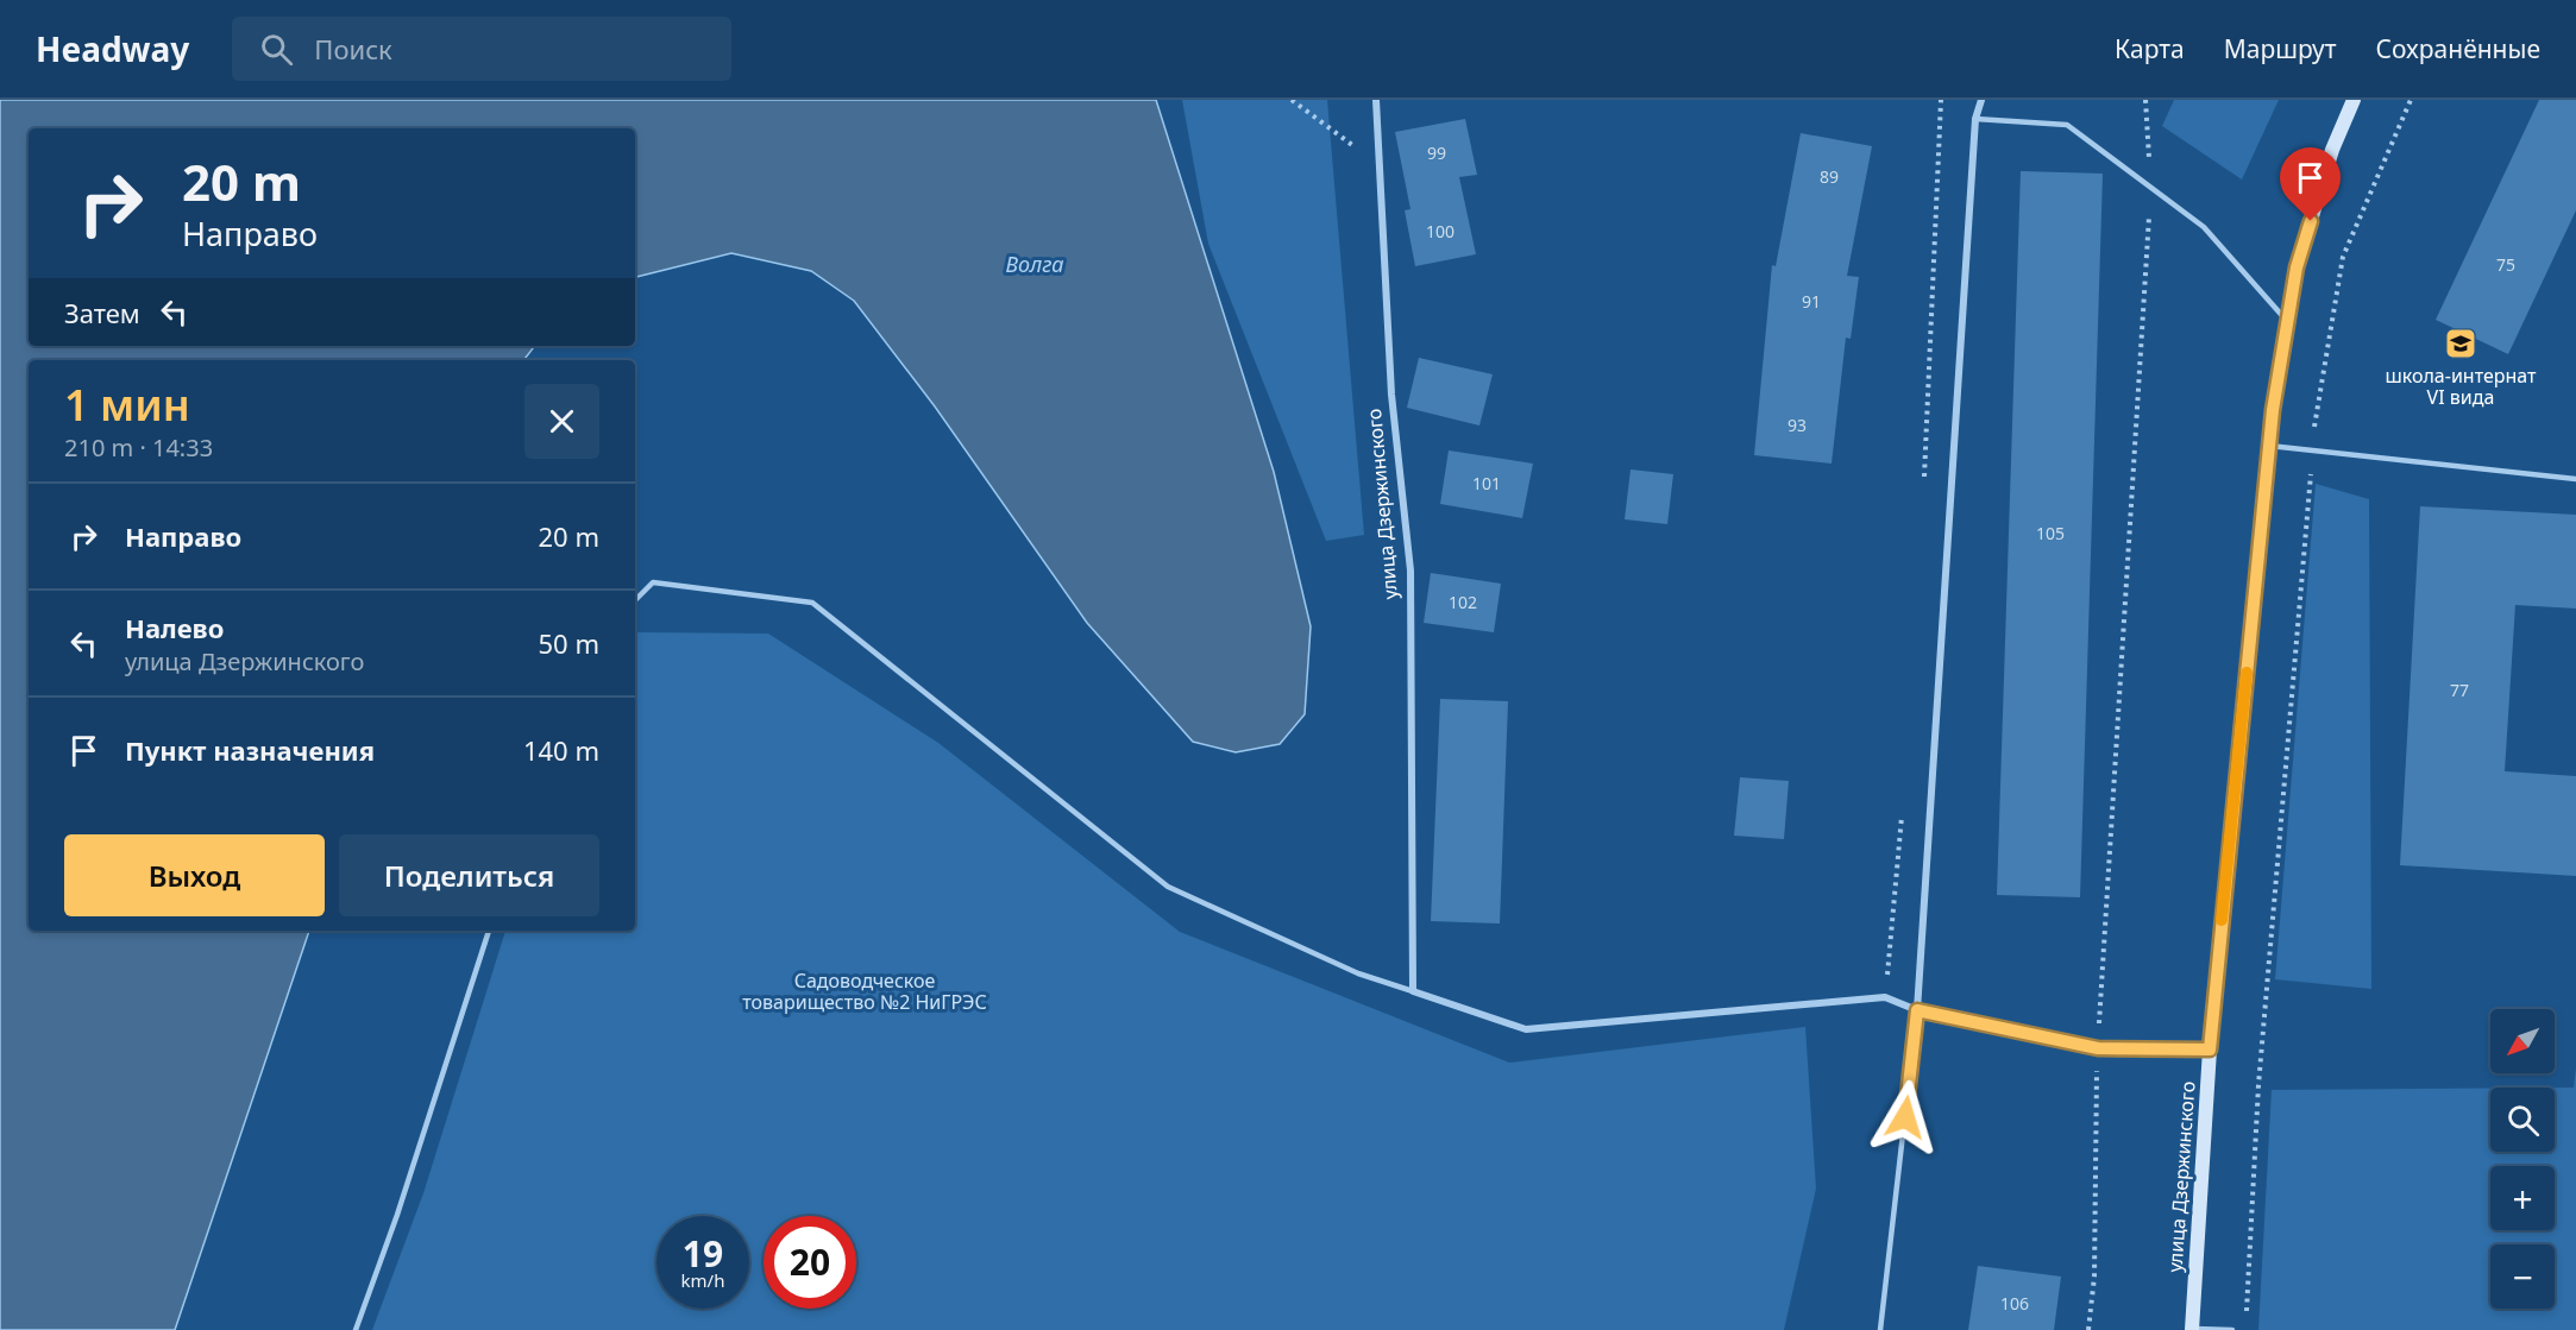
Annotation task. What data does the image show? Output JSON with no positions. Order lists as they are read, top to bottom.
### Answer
{
  "streets": {
    "main road": ["улица Дзержинского"]
  },
  "water": ["Волга"],
  "parks": ["Садоводческое товарищество №2 НиГРЭС"],
  "places": {
    "school or university": ["школа-интернат VI вида"]
  },
  "house_numbers": [
    "99",
    "89",
    "100",
    "75",
    "91",
    "93",
    "101",
    "105",
    "102",
    "77",
    "106"
  ],
  "north": "bottom left",
  "page": {
    "header": "Headway",
    "search": "Поиск",
    "nav": ["Карта", "Маршрут", "Сохранённые"],
    "turn": ["20 m", "Направо"],
    "then": "Затем",
    "heading": ["1 мин", "210 m · 14:33"],
    "list": [
      {
        "name": "Направо",
        "value": "20 m"
      },
      {
        "name": "Налево",
        "note": "улица Дзержинского",
        "value": "50 m"
      },
      {
        "name": "Пункт назначения",
        "value": "140 m"
      }
    ],
    "buttons": ["Выход", "Поделиться"],
    "map_buttons": ["+", "−"],
    "speed": "19 km/h",
    "limit": "20"
  }
}
